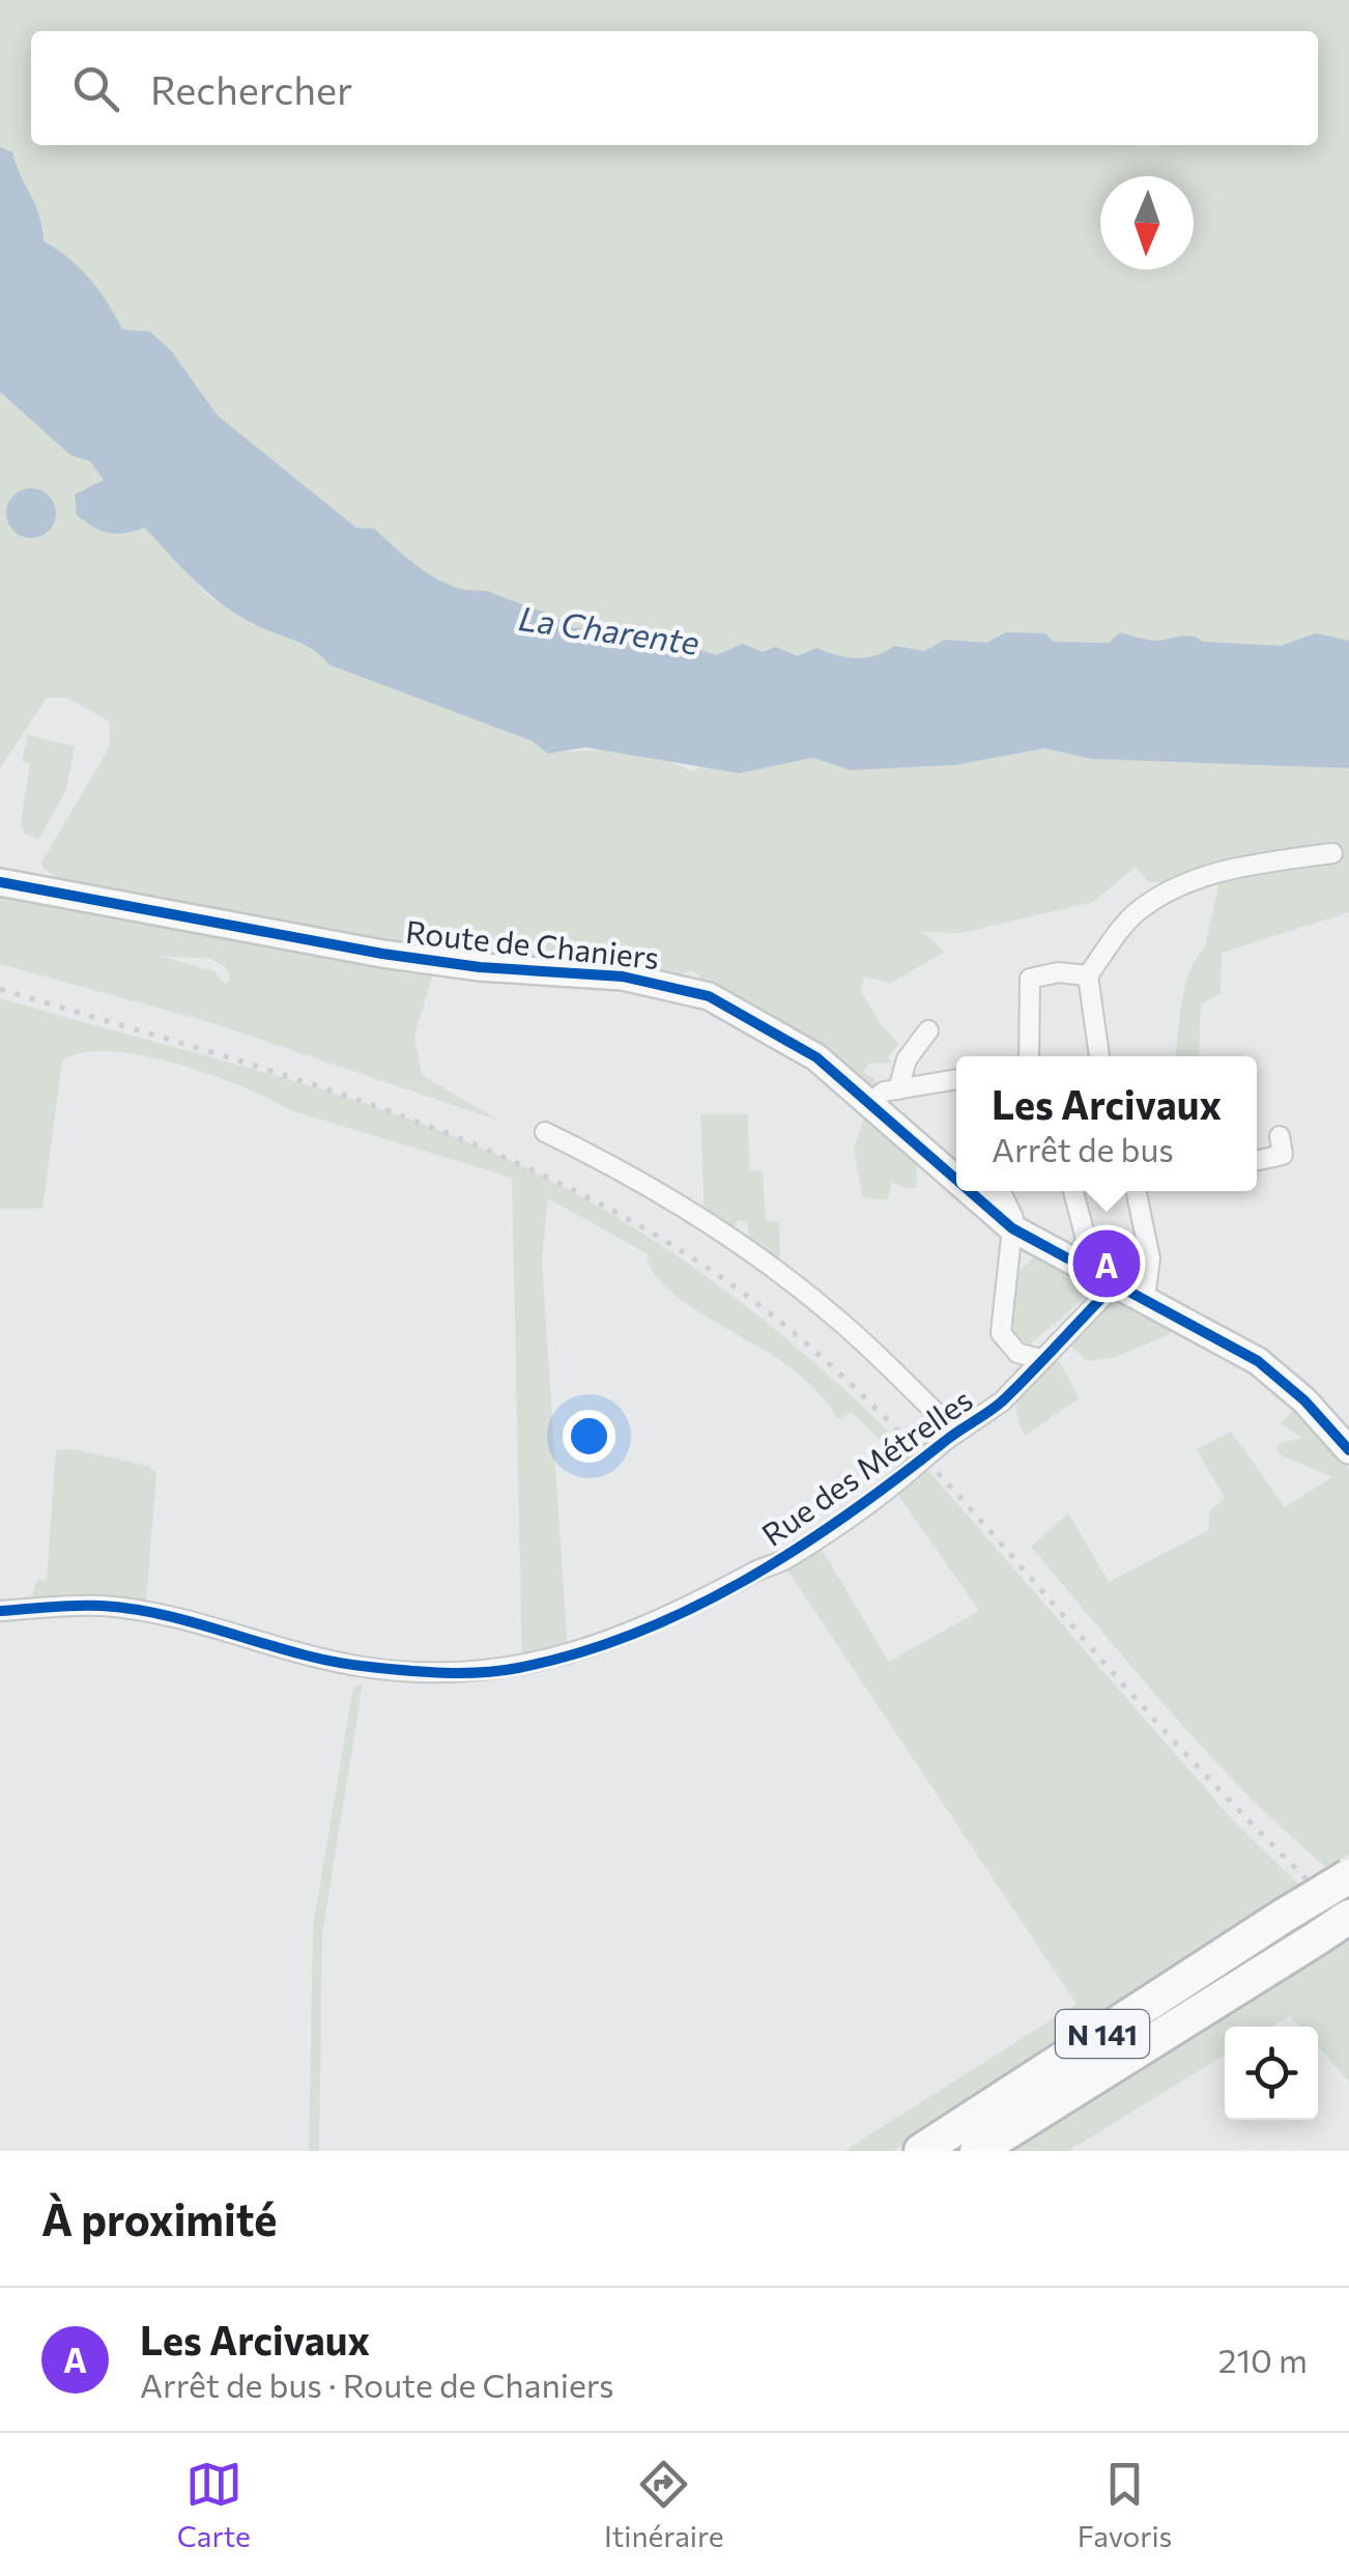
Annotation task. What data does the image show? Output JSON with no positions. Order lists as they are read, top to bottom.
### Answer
{
  "streets": {
    "highway": ["N 141"],
    "street": ["Route de Chaniers", "Rue des Métrelles"]
  },
  "crossings": [
    ["Route de Chaniers", "Rue des Métrelles"]
  ],
  "water": ["La Charente"],
  "north": "bottom",
  "page": {
    "search": "Rechercher",
    "popup": ["Les Arcivaux", "Arrêt de bus"],
    "pins": "A",
    "heading": "À proximité",
    "list": [
      {
        "mark": "A",
        "name": "Les Arcivaux",
        "note": "Arrêt de bus · Route de Chaniers",
        "value": "210 m"
      }
    ],
    "nav": ["Carte", "Itinéraire", "Favoris"]
  }
}
